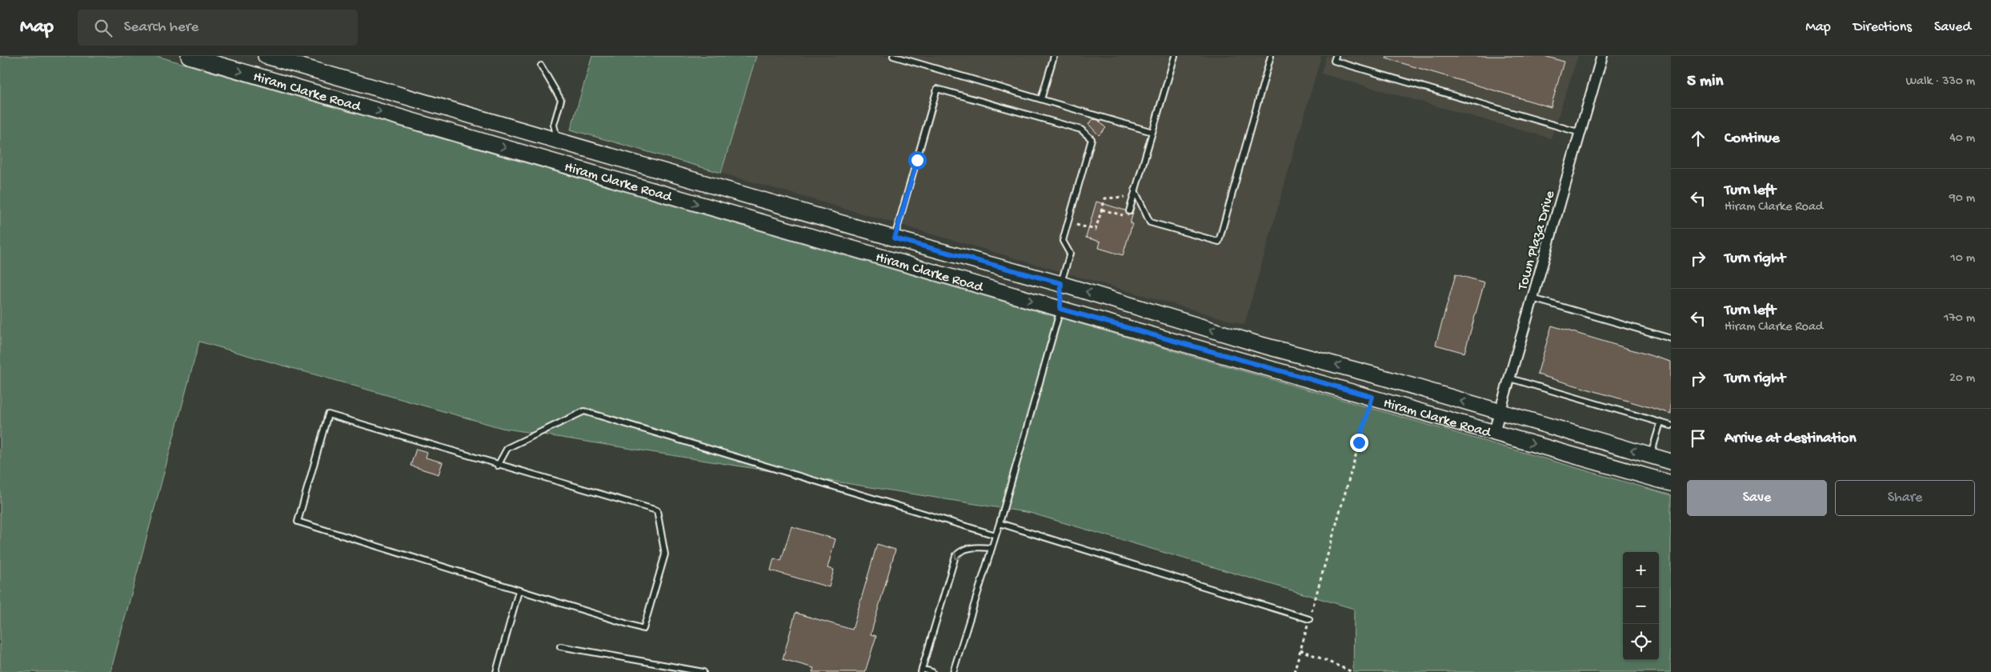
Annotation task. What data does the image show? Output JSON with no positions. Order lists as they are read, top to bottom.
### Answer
{
  "streets": {
    "main road": ["Hiram Clarke Road"],
    "street": ["Town Plaza Drive"]
  },
  "crossings": [
    ["Hiram Clarke Road", "Town Plaza Drive"]
  ],
  "page": {
    "header": "Map",
    "search": "Search here",
    "nav": ["Map", "Directions", "Saved"],
    "heading": ["5 min", "Walk · 330 m"],
    "list": [
      ["Continue", "40 m"],
      ["Turn left", "Hiram Clarke Road", "90 m"],
      ["Turn right", "10 m"],
      ["Turn left", "Hiram Clarke Road", "170 m"],
      ["Turn right", "20 m"],
      "Arrive at destination"
    ],
    "buttons": ["Save", "Share"],
    "map_buttons": ["+", "−"]
  }
}
